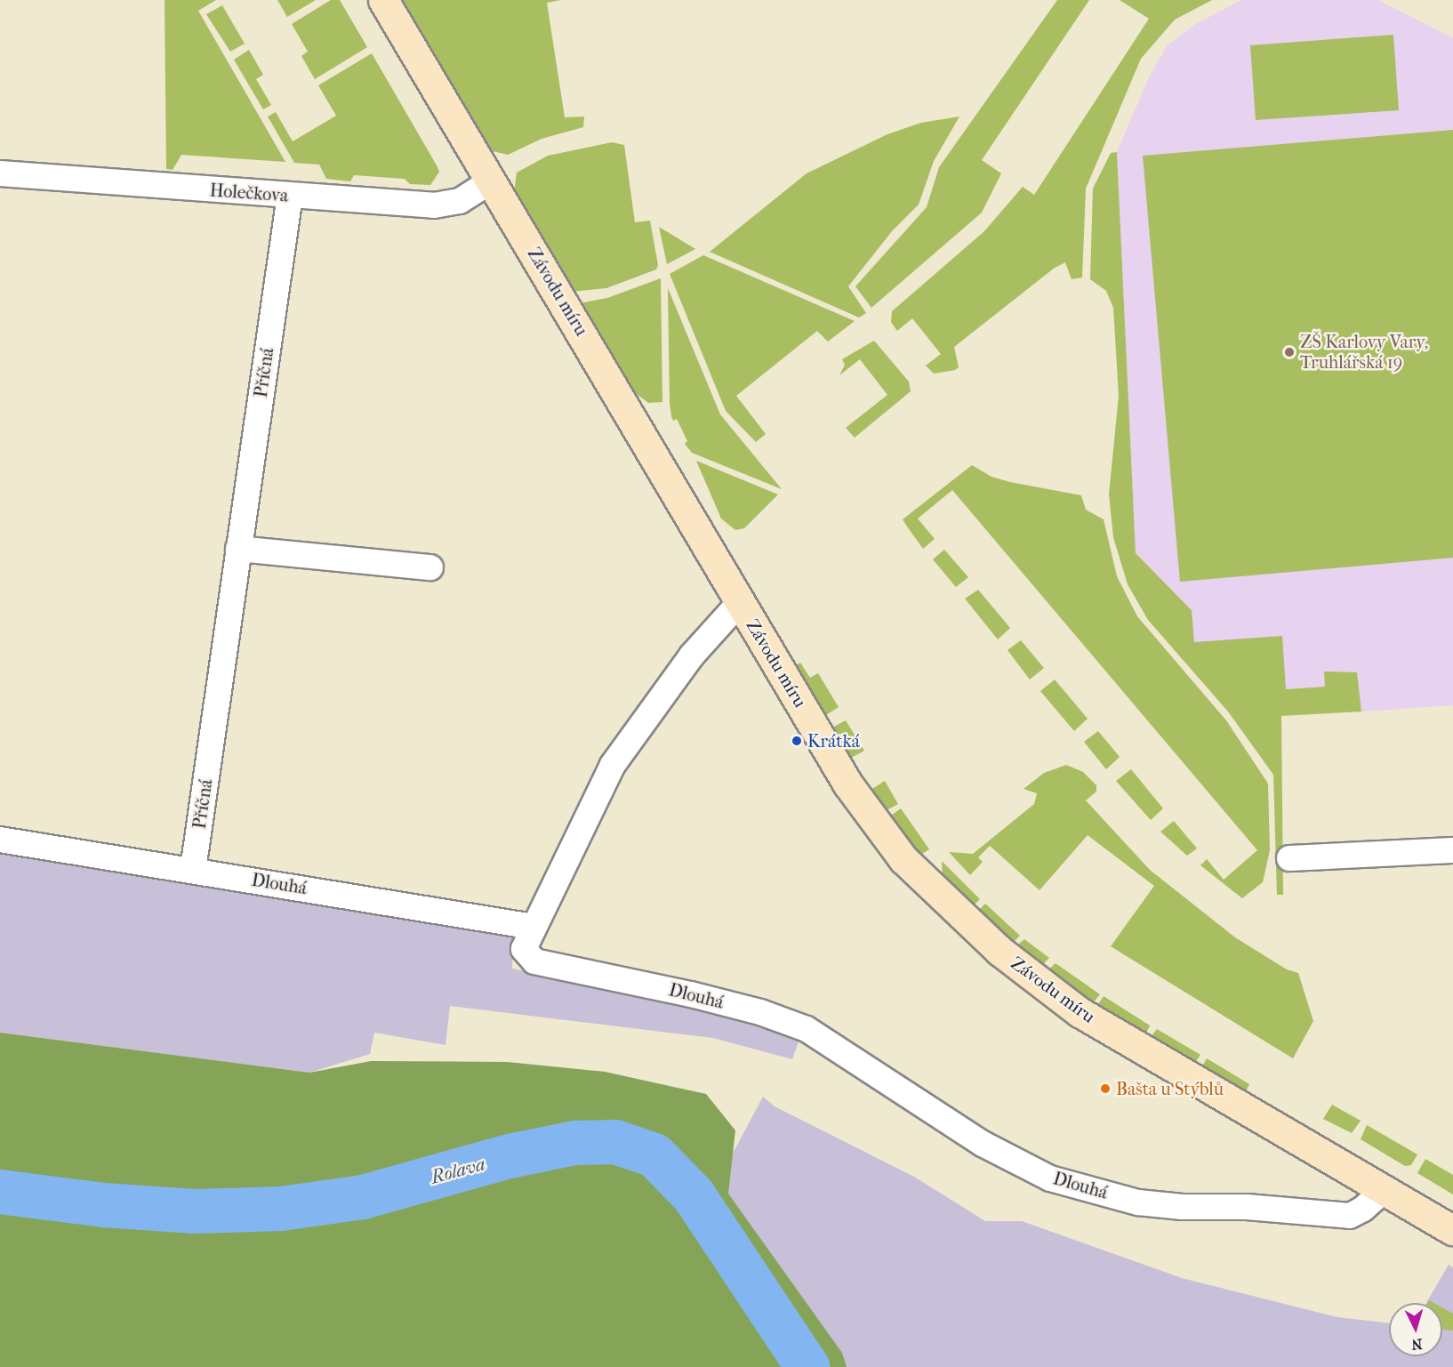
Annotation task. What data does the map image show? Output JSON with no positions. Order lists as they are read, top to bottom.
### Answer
{
  "streets": {
    "main road": ["Závodu míru"],
    "street": ["Holečkova", "Příčná", "Dlouhá"]
  },
  "crossings": [
    ["Holečkova", "Závodu míru"],
    ["Holečkova", "Příčná"],
    ["Závodu míru", "Dlouhá"],
    ["Příčná", "Dlouhá"]
  ],
  "water": ["Rolava"],
  "places": ["ZŠ Karlovy Vary, Truhlářská 19", "Krátká", "Bašta u Stýblů"],
  "north": "bottom"
}
